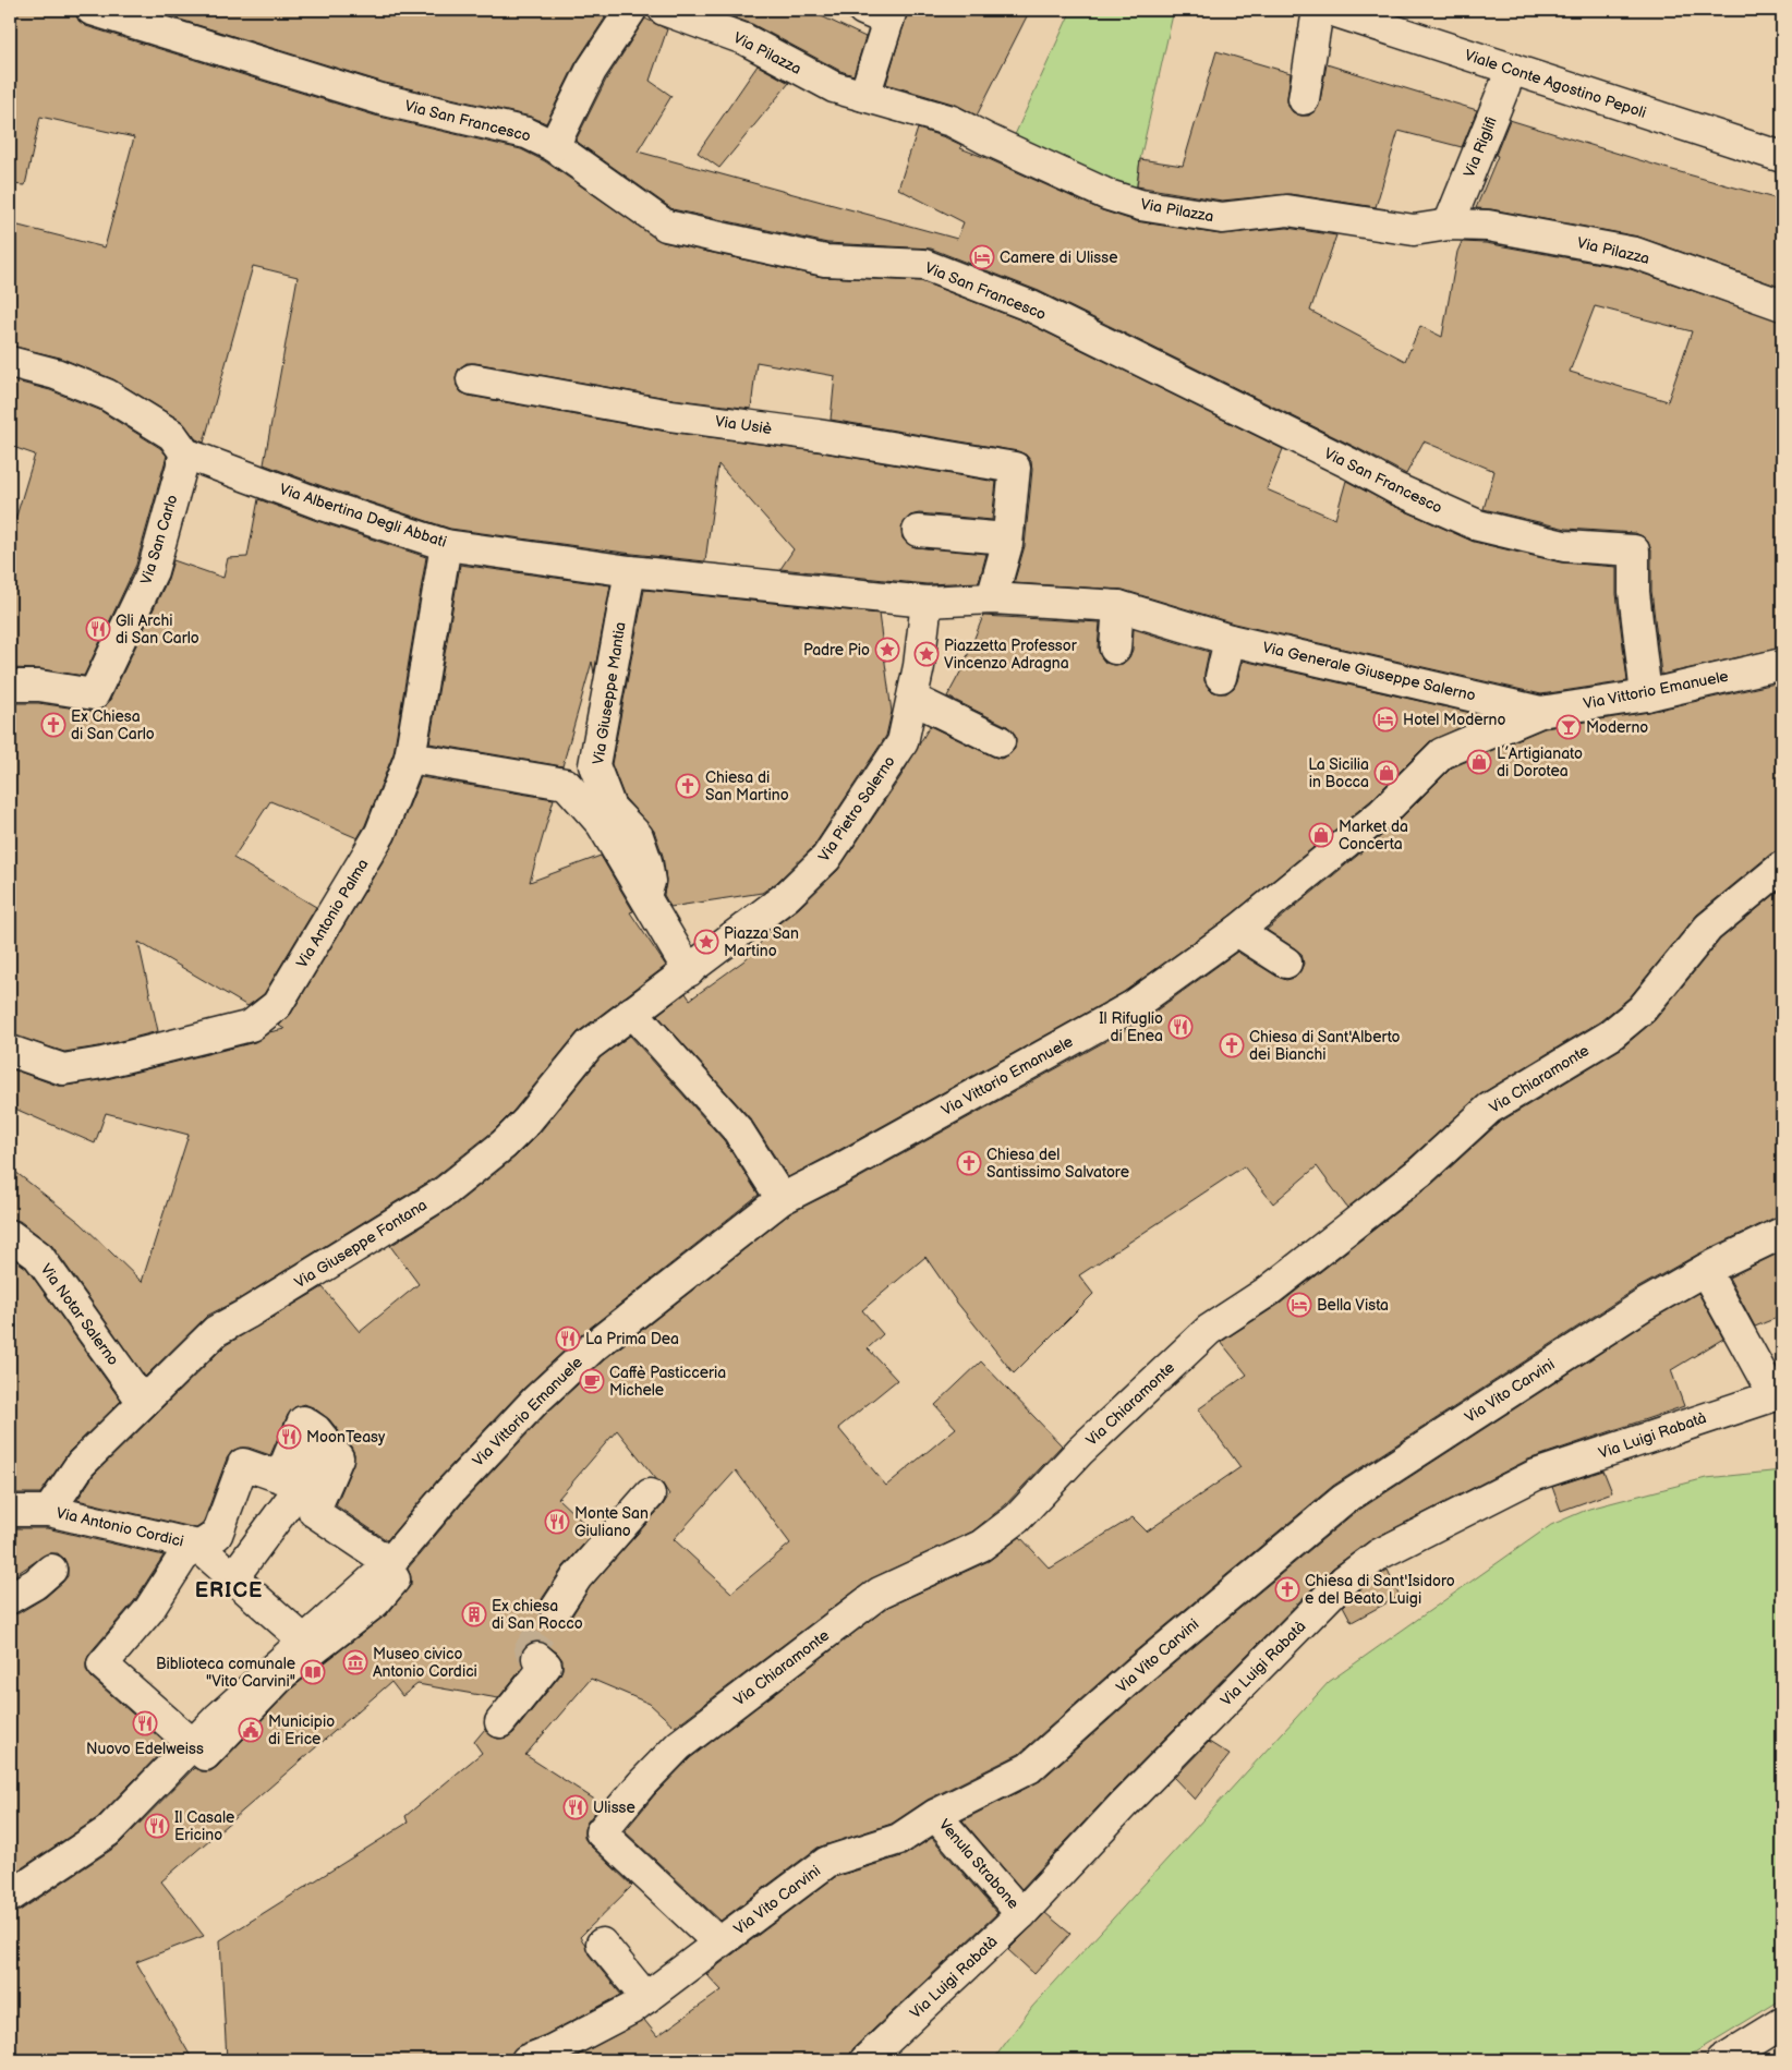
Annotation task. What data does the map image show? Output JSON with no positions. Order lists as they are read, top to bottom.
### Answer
{
  "streets": {
    "street": [
      "Via Pilazza",
      "Viale Conte Agostino Pepoli",
      "Via San Francesco",
      "Via Riglifi",
      "Via Usiè",
      "Via Albertina Degli Abbati",
      "Via San Carlo",
      "Via Generale Giuseppe Salerno",
      "Via Vittorio Emanuele",
      "Via Giuseppe Mantia",
      "Via Pietro Salerno",
      "Via Antonio Palma",
      "Via Chiaramonte",
      "Via Giuseppe Fontana",
      "Via Notar Salerno",
      "Via Vito Carvini",
      "Via Luigi Rabatà",
      "Via Antonio Cordici",
      "Venula Strabone"
    ]
  },
  "crossings": [
    ["Via Pilazza", "Via Riglifi"],
    ["Viale Conte Agostino Pepoli", "Via Riglifi"],
    ["Via San Francesco", "Via Vittorio Emanuele"],
    ["Via Albertina Degli Abbati", "Via San Carlo"],
    ["Via Albertina Degli Abbati", "Via Generale Giuseppe Salerno"],
    ["Via Albertina Degli Abbati", "Via Giuseppe Mantia"],
    ["Via Albertina Degli Abbati", "Via Antonio Palma"],
    ["Via Generale Giuseppe Salerno", "Via Vittorio Emanuele"],
    ["Via Pietro Salerno", "Via Giuseppe Fontana"],
    ["Via Chiaramonte", "Via Vito Carvini"],
    ["Via Giuseppe Fontana", "Via Notar Salerno"],
    ["Via Giuseppe Fontana", "Via Antonio Cordici"],
    ["Via Vito Carvini", "Venula Strabone"],
    ["Via Luigi Rabatà", "Venula Strabone"]
  ],
  "districts": ["ERICE"],
  "places": {
    "hotel": ["Camere di Ulisse", "Hotel Moderno", "Bella Vista"],
    "restaurant": [
      "Gli Archi di San Carlo",
      "Il Rifuglio di Enea",
      "La Prima Dea",
      "MoonTeasy",
      "Monte San Giuliano",
      "Nuovo Edelweiss",
      "Ulisse",
      "Il Casale Ericino"
    ],
    "place": ["Padre Pio", "Piazzetta Professor Vincenzo Adragna", "Piazza San Martino"],
    "church": [
      "Ex Chiesa di San Carlo",
      "Chiesa di San Martino",
      "Chiesa di Sant'Alberto dei Bianchi",
      "Chiesa del Santissimo Salvatore",
      "Chiesa di Sant'Isidoro e del Beato Luigi"
    ],
    "bar": ["Moderno"],
    "shop": ["L’Artigianato di Dorotea", "La Sicilia in Bocca", "Market da Concerta"],
    "cafe": ["Caffè Pasticceria Michele"],
    "building": ["Ex chiesa di San Rocco"],
    "museum": ["Museo civico Antonio Cordici"],
    "library": ["Biblioteca comunale \"Vito Carvini\""],
    "public building": ["Municipio di Erice"]
  }
}
